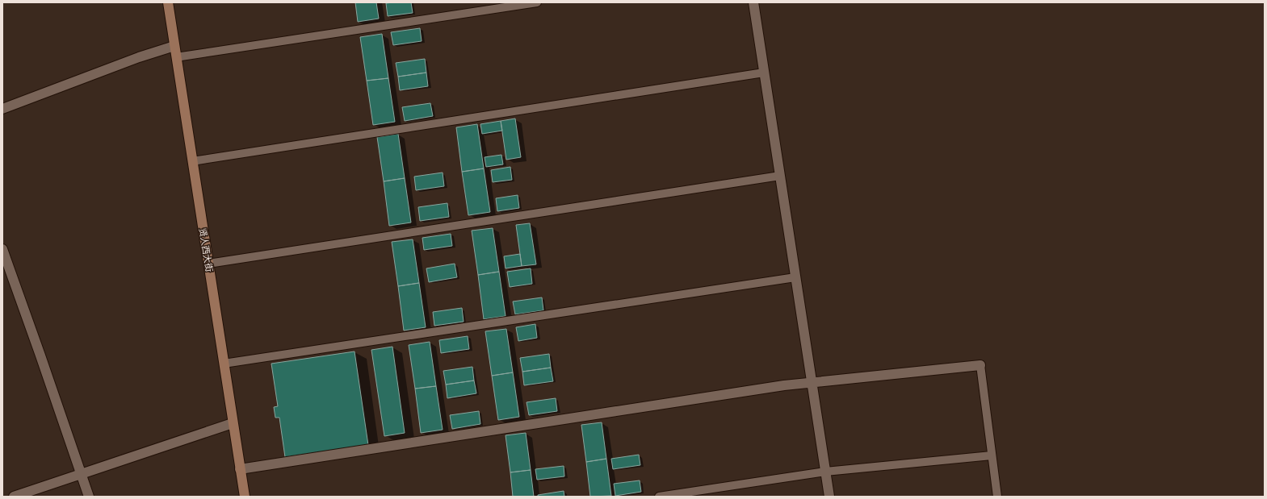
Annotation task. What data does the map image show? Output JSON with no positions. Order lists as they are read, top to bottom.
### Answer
{
  "streets": {
    "street": ["贤人西大街"]
  }
}
